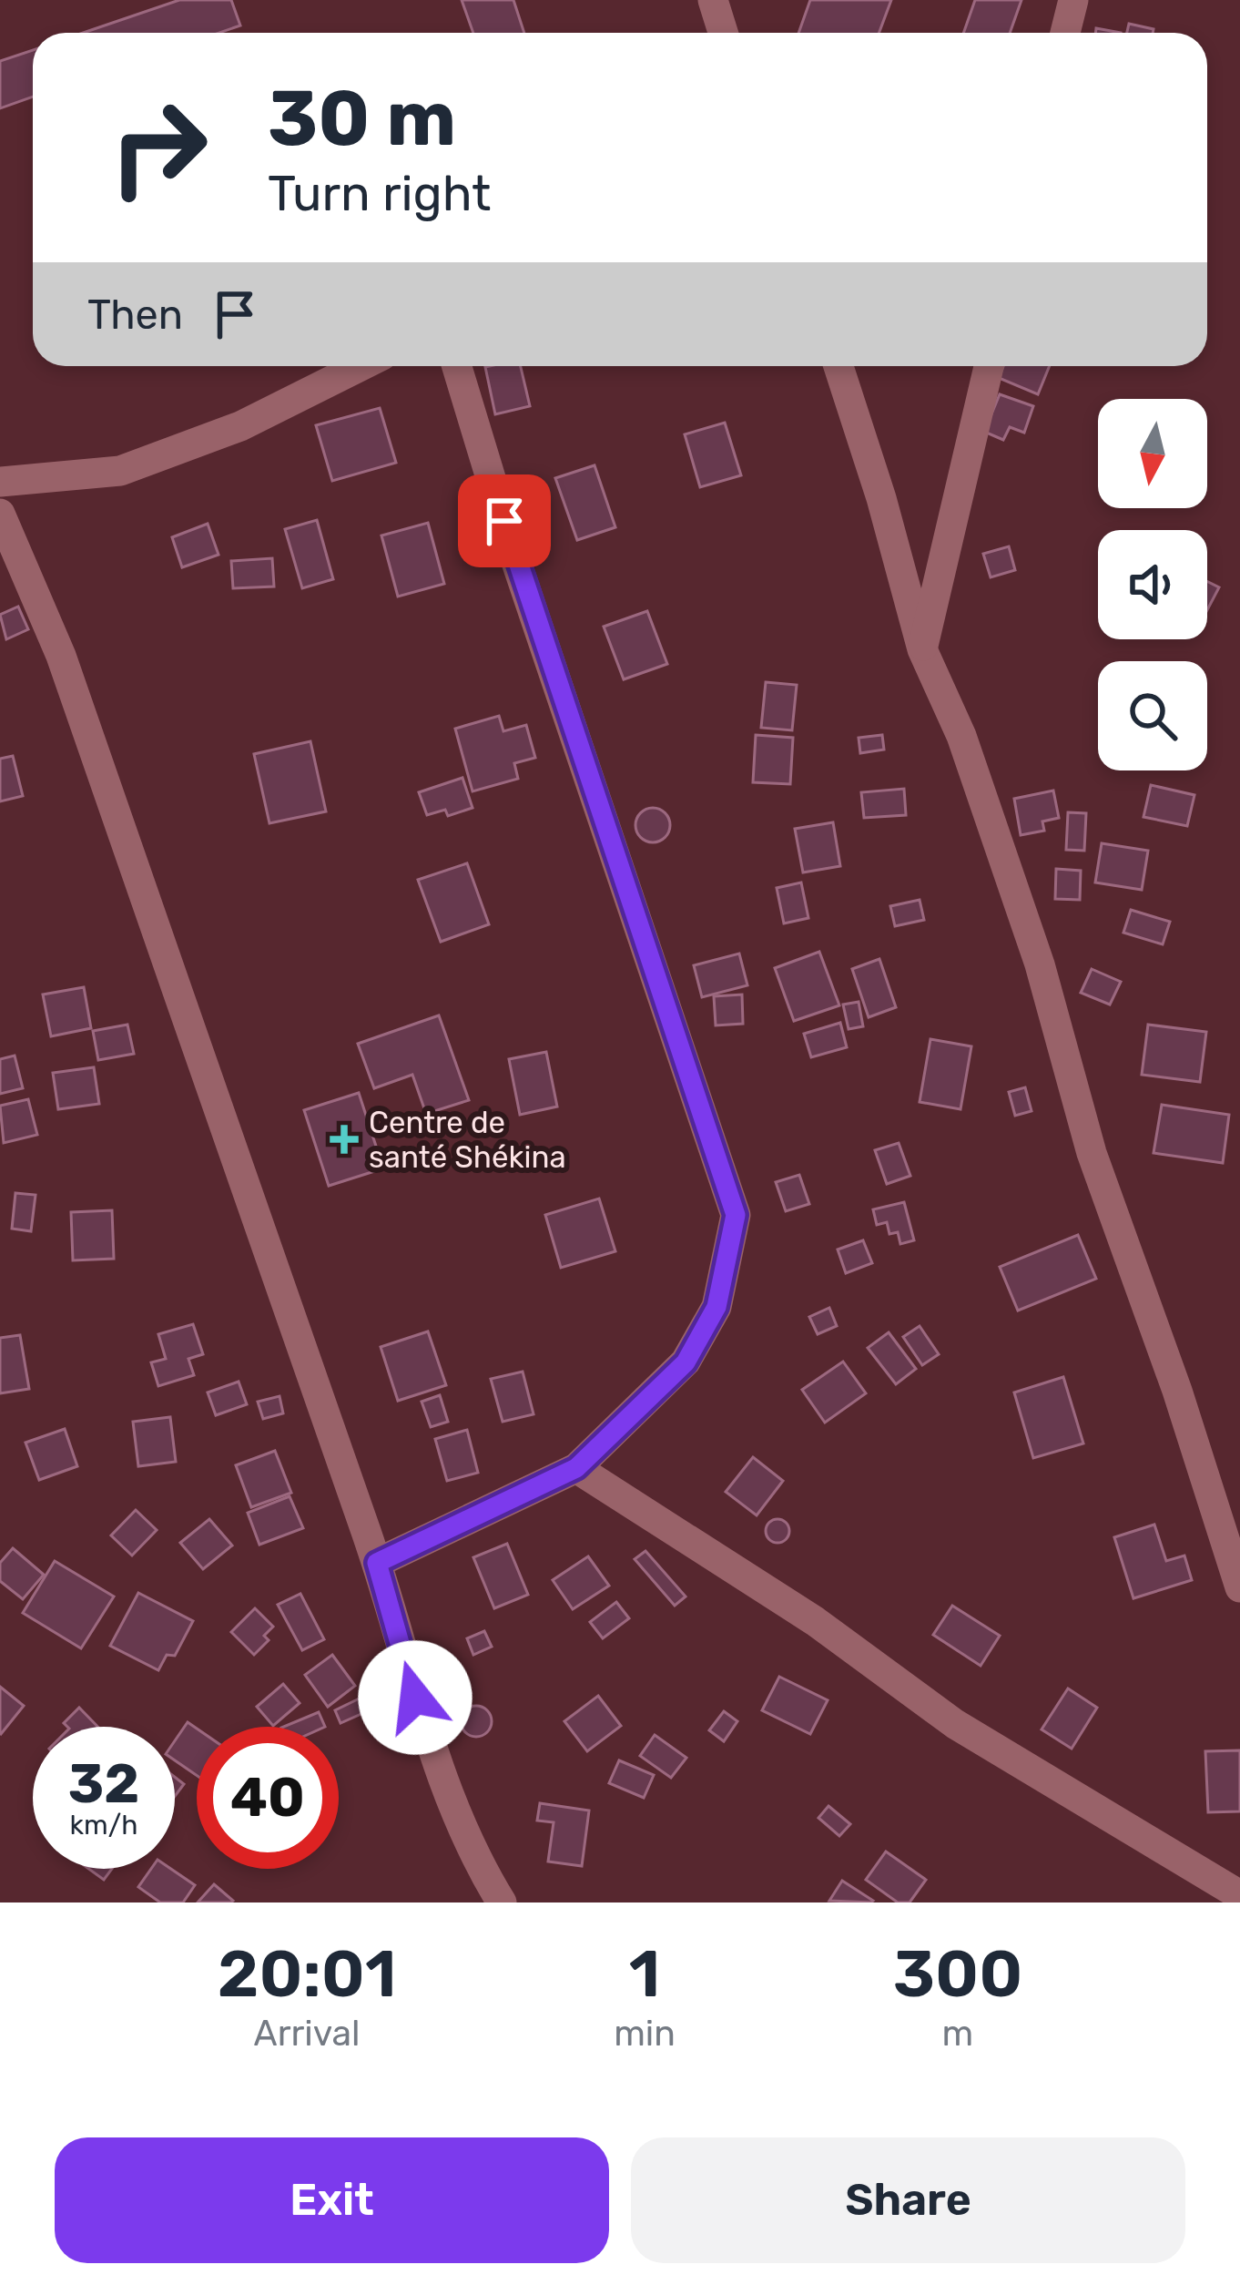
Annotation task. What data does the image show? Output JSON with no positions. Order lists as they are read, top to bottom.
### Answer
{
  "places": {
    "health": ["Centre de santé Shékina"]
  },
  "north": "bottom",
  "page": {
    "turn": ["30 m", "Turn right"],
    "then": "Then",
    "speed": "32 km/h",
    "limit": "40",
    "eta": [
      "20:01",
      "Arrival",
      "1",
      "min",
      "300",
      "m"
    ],
    "buttons": ["Exit", "Share"]
  }
}
